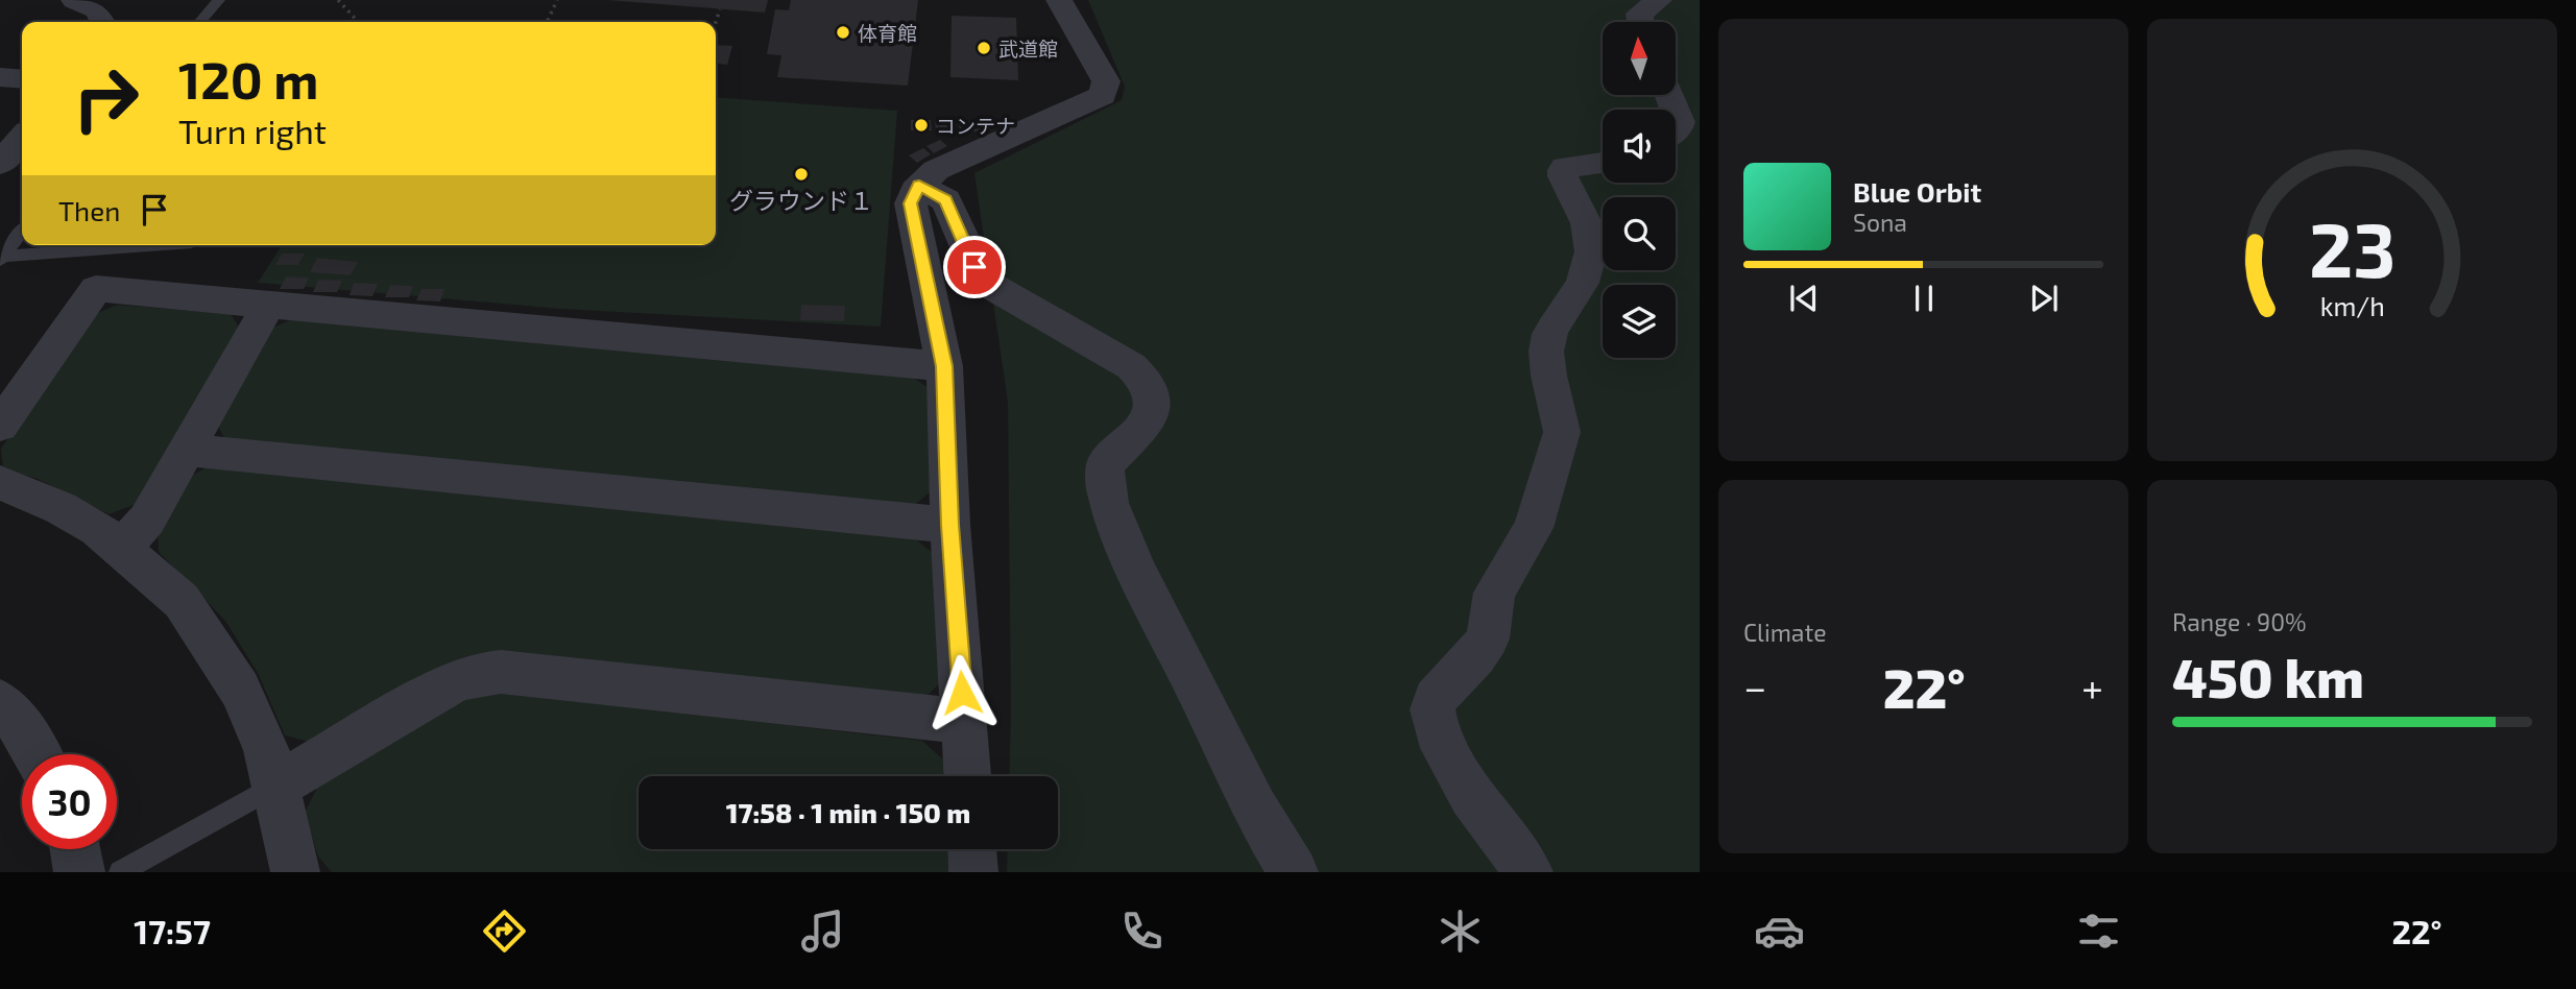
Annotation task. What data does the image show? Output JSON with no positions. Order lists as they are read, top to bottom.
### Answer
{
  "places": [
    "体育館",
    "武道館",
    "コンテナ",
    "グラウンド１"
  ],
  "north": "top",
  "page": {
    "turn": ["120 m", "Turn right"],
    "song": ["Blue Orbit", "Sona"],
    "then": "Then",
    "tile": [
      "Climate",
      ["Range · 90%", "450 km"]
    ],
    "heat": ["−", "22°", "+"],
    "limit": "30",
    "trip": "17:58 · 1 min · 150 m",
    "tabs": ["17:57", "22°"],
    "gauge": ["23", "km/h"]
  }
}
